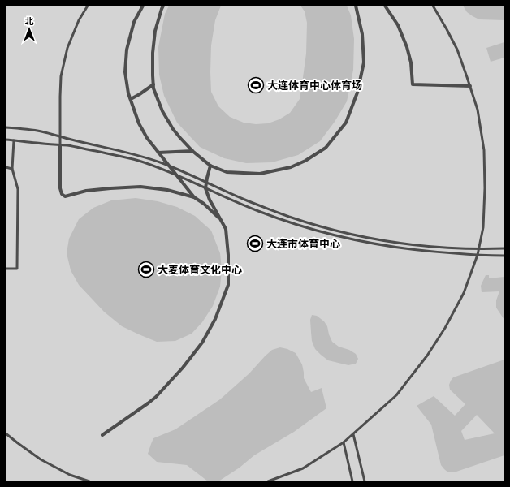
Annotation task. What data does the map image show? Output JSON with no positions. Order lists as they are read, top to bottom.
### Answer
{
  "places": {
    "sports": ["大连体育中心体育场", "大连市体育中心", "大麦体育文化中心"]
  },
  "north": "top"
}
